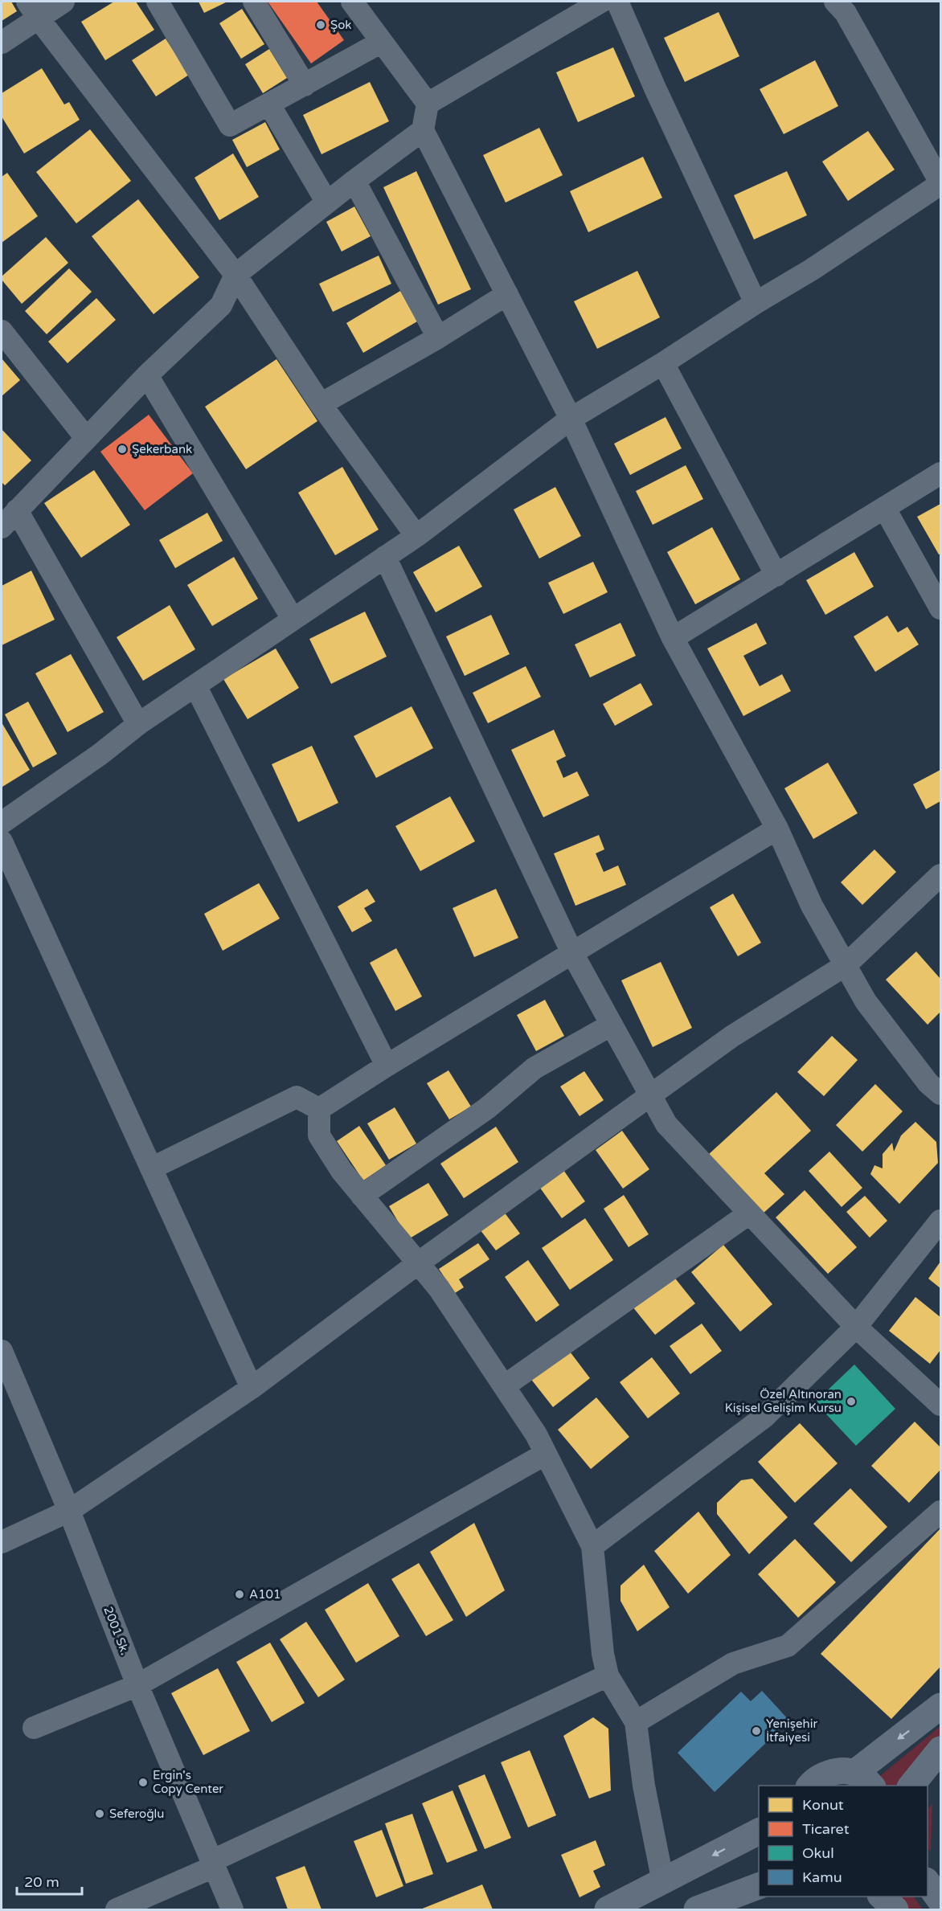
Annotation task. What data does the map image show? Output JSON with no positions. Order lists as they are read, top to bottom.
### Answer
{
  "streets": {
    "street": ["2001 Sk."]
  },
  "places": [
    "Şok",
    "Şekerbank",
    "Özel Altınoran Kişisel Gelişim Kursu",
    "A101",
    "Yenişehir İtfaiyesi",
    "Ergin's Copy Center",
    "Seferoğlu"
  ],
  "legend": [
    "Konut",
    "Ticaret",
    "Okul",
    "Kamu"
  ],
  "scale_bar": "20 m"
}
